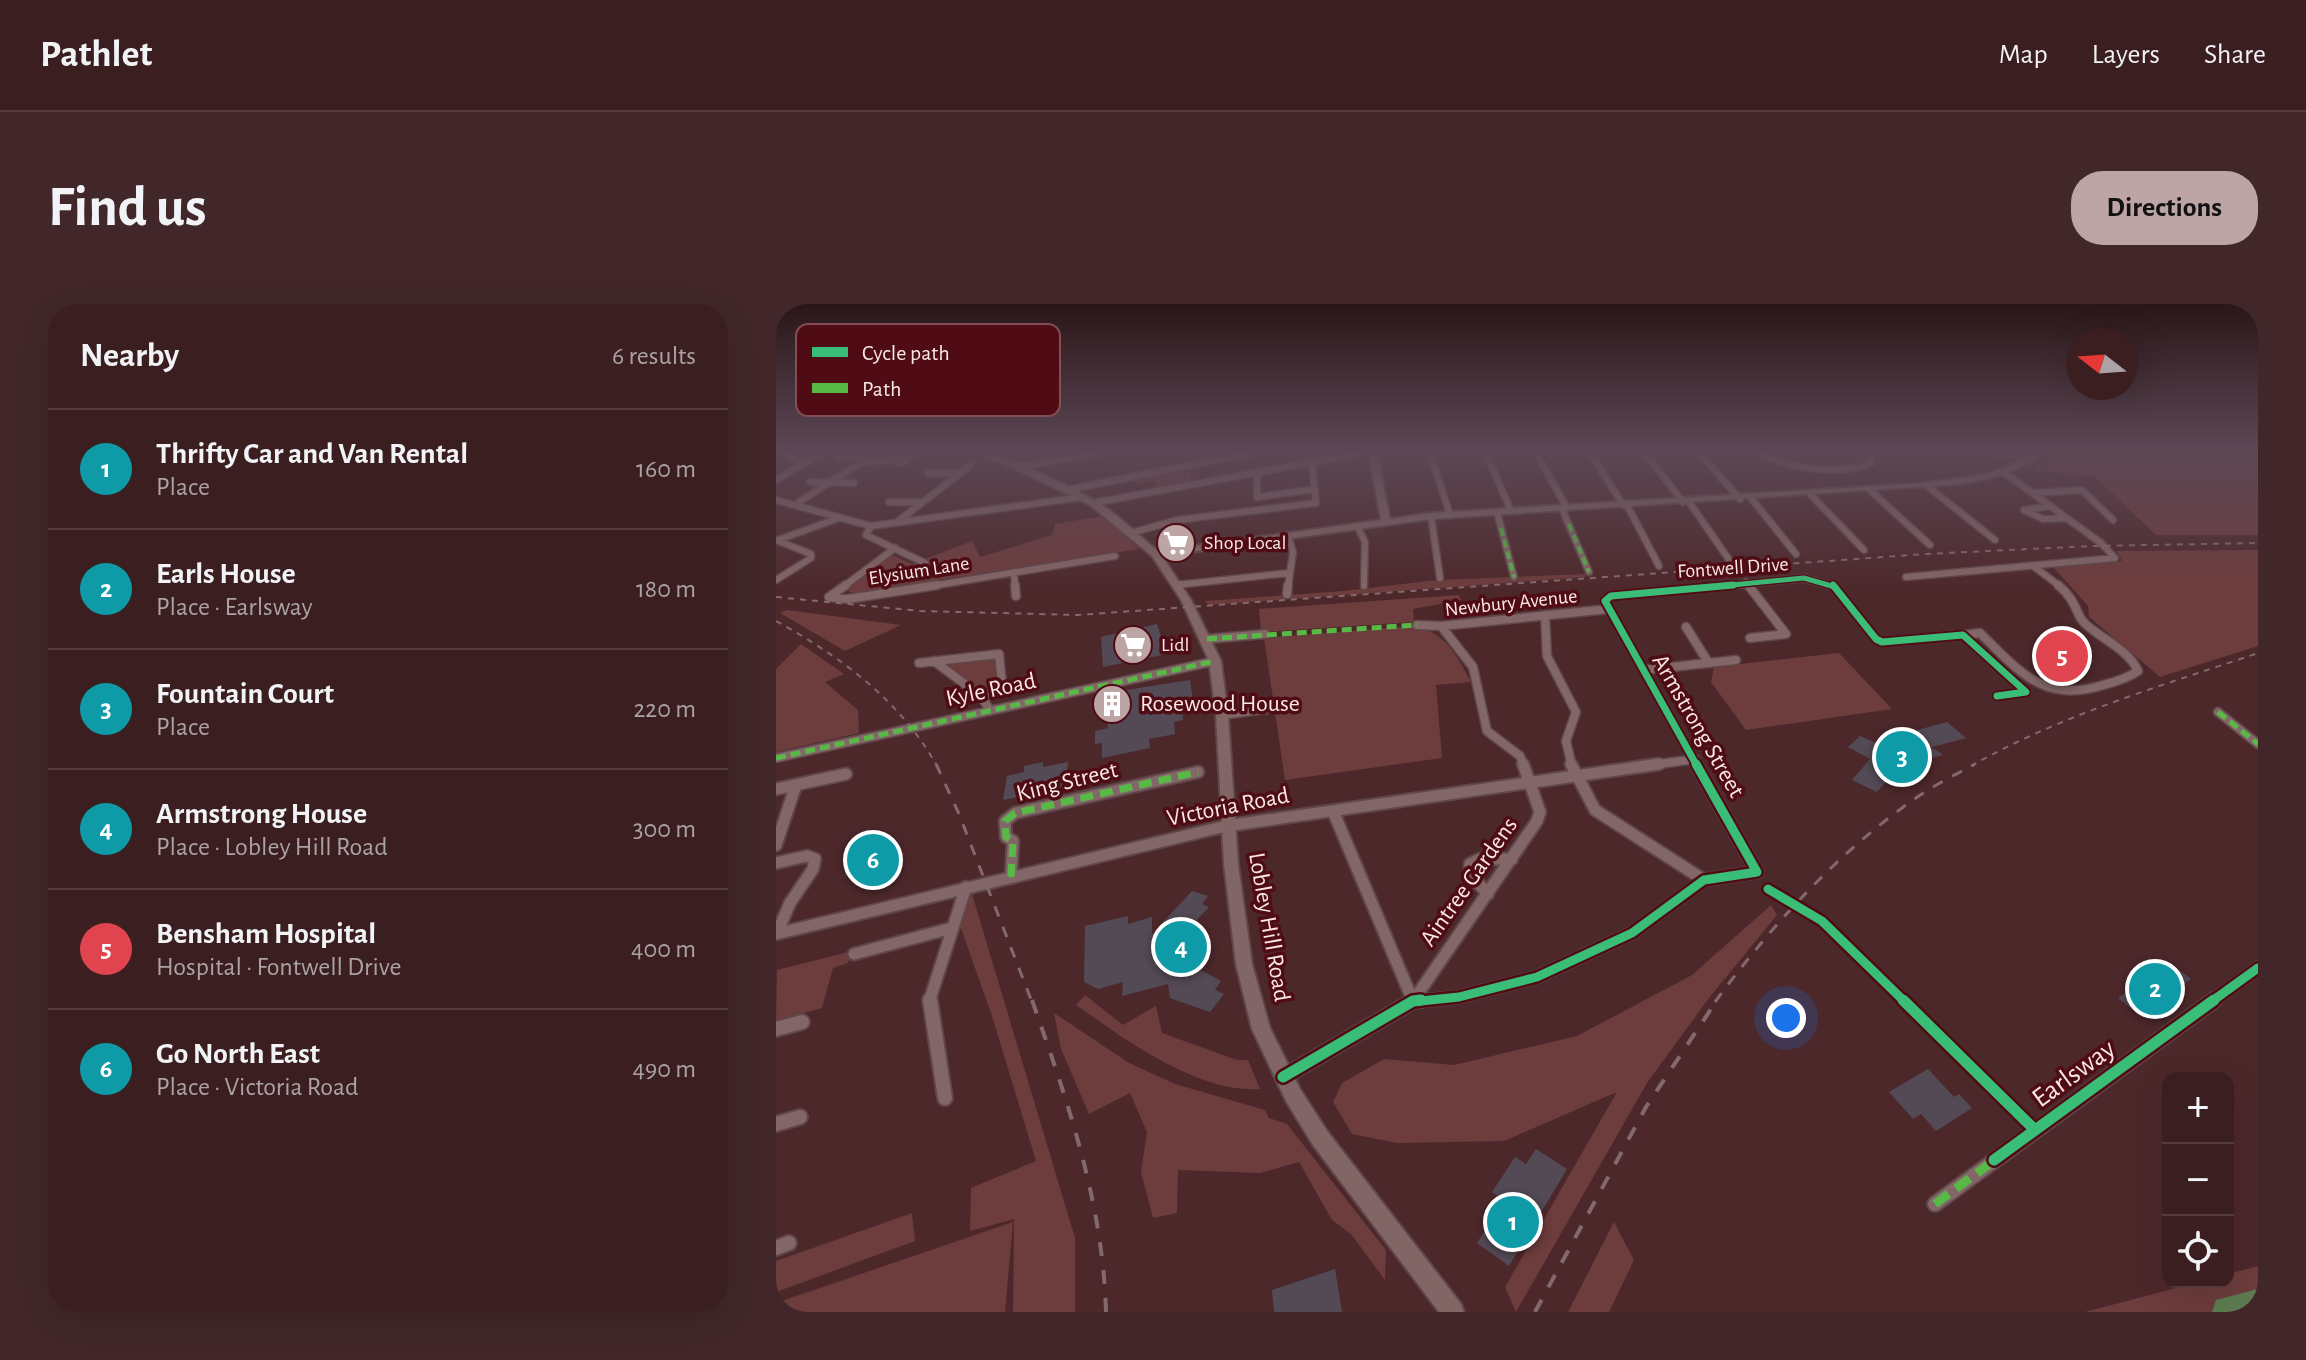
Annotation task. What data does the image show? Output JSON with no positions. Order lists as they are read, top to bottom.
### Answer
{
  "streets": {
    "street": [
      "Fontwell Drive",
      "Elysium Lane",
      "Newbury Avenue",
      "Kyle Road",
      "Armstrong Street",
      "King Street",
      "Victoria Road",
      "Aintree Gardens",
      "Lobley Hill Road",
      "Earlsway"
    ]
  },
  "crossings": [
    ["Fontwell Drive", "Newbury Avenue"],
    ["Fontwell Drive", "Armstrong Street"],
    ["Newbury Avenue", "Armstrong Street"],
    ["Newbury Avenue", "Aintree Gardens"],
    ["Kyle Road", "Lobley Hill Road"],
    ["Armstrong Street", "Victoria Road"],
    ["King Street", "Victoria Road"],
    ["Victoria Road", "Aintree Gardens"],
    ["Victoria Road", "Lobley Hill Road"]
  ],
  "places": {
    "supermarket": ["Shop Local", "Lidl"],
    "building": ["Rosewood House"]
  },
  "legend": ["Cycle path", "Path"],
  "north": "left",
  "page": {
    "header": "Pathlet",
    "nav": ["Map", "Layers", "Share"],
    "buttons": "Directions",
    "title": "Find us",
    "heading": ["Nearby", "6 results"],
    "list": [
      {
        "mark": "1",
        "name": "Thrifty Car and Van Rental",
        "note": "Place",
        "value": "160 m"
      },
      {
        "mark": "2",
        "name": "Earls House",
        "note": "Place · Earlsway",
        "value": "180 m"
      },
      {
        "mark": "3",
        "name": "Fountain Court",
        "note": "Place",
        "value": "220 m"
      },
      {
        "mark": "4",
        "name": "Armstrong House",
        "note": "Place · Lobley Hill Road",
        "value": "300 m"
      },
      {
        "mark": "5",
        "name": "Bensham Hospital",
        "note": "Hospital · Fontwell Drive",
        "value": "400 m"
      },
      {
        "mark": "6",
        "name": "Go North East",
        "note": "Place · Victoria Road",
        "value": "490 m"
      }
    ],
    "pins": [
      "5",
      "3",
      "6",
      "4",
      "2",
      "1"
    ],
    "map_buttons": ["+", "−"]
  }
}
